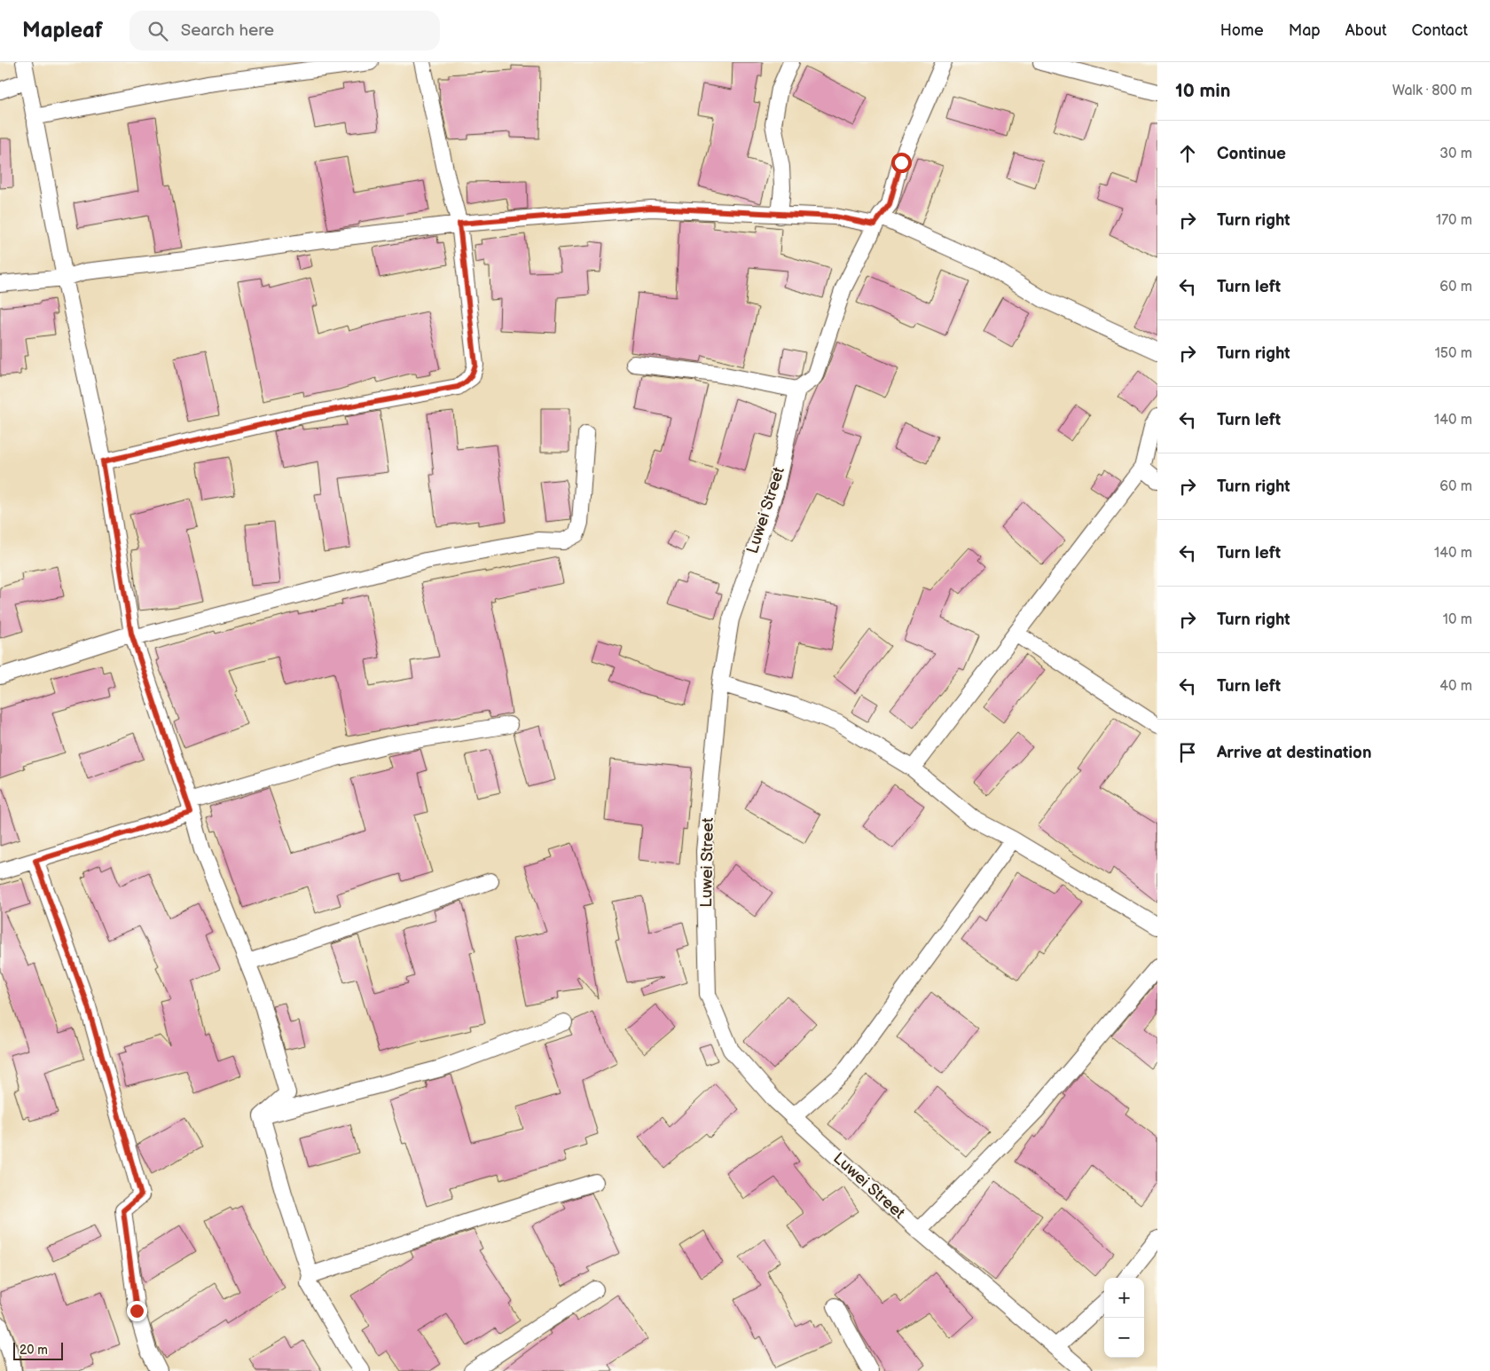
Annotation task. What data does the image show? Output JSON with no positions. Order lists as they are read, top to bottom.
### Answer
{
  "streets": {
    "street": ["Luwei Street"]
  },
  "scale_bar": "20 m",
  "page": {
    "header": "Mapleaf",
    "search": "Search here",
    "nav": [
      "Home",
      "Map",
      "About",
      "Contact"
    ],
    "heading": ["10 min", "Walk · 800 m"],
    "list": [
      ["Continue", "30 m"],
      ["Turn right", "170 m"],
      ["Turn left", "60 m"],
      ["Turn right", "150 m"],
      ["Turn left", "140 m"],
      ["Turn right", "60 m"],
      ["Turn left", "140 m"],
      ["Turn right", "10 m"],
      ["Turn left", "40 m"],
      "Arrive at destination"
    ],
    "map_buttons": ["+", "−"],
    "scale": "20 m"
  }
}
